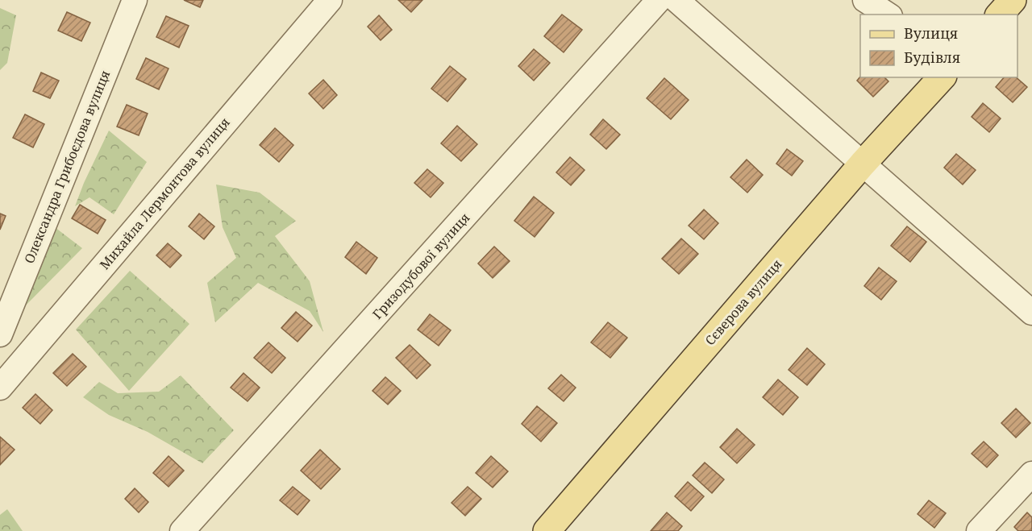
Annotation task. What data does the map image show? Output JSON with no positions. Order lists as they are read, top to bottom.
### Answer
{
  "streets": {
    "main road": ["Сєверова вулиця"],
    "street": ["Олександра Грибоєдова вулиця", "Михайла Лермонтова вулиця", "Гризодубової вулиця"]
  },
  "legend": ["Вулиця", "Будівля"]
}
